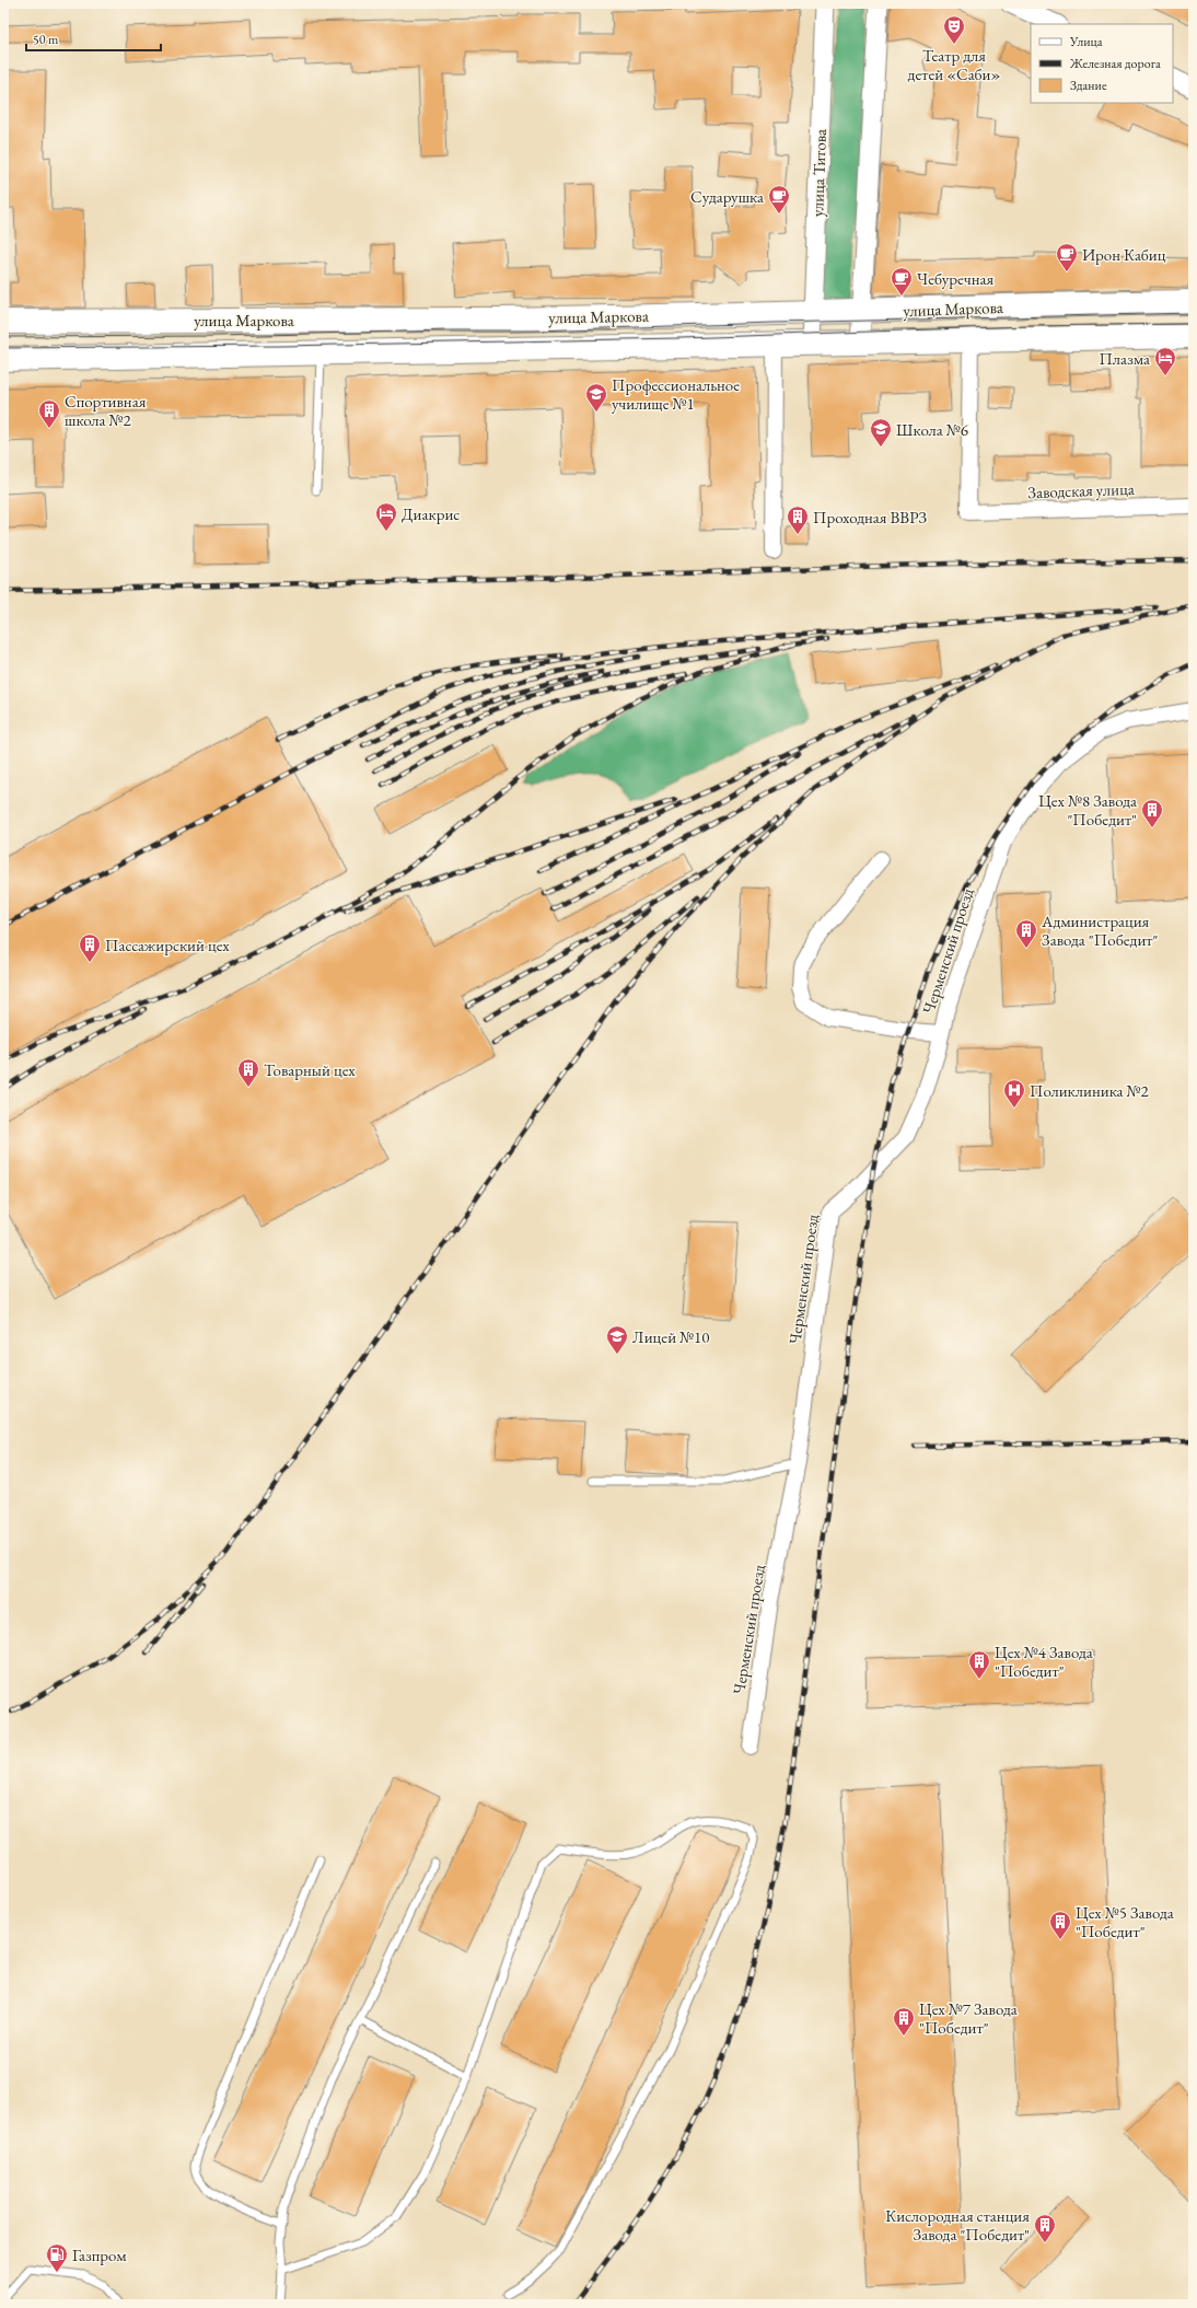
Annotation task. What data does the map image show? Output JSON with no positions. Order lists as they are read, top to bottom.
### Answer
{
  "streets": {
    "main road": ["улица Маркова"],
    "street": ["улица Титова", "Заводская улица", "Черменский проезд"]
  },
  "crossings": [
    ["улица Титова", "улица Маркова"],
    ["улица Маркова", "Заводская улица"]
  ],
  "places": {
    "theatre": ["Театр для детей «Саби»"],
    "cafe": ["Сударушка", "Ирон Кабиц", "Чебуречная"],
    "hotel": ["Плазма", "Диакрис"],
    "school or university": ["Профессиональное училище №1", "Школа №6", "Лицей №10"],
    "building": [
      "Спортивная школа №2",
      "Проходная ВВРЗ",
      "Цех №8 Завода \"Победит\"",
      "Администрация Завода \"Победит\"",
      "Пассажирский цех",
      "Товарный цех",
      "Цех №4 Завода \"Победит\"",
      "Цех №5 Завода \"Победит\"",
      "Цех №7 Завода \"Победит\"",
      "Кислородная станция Завода \"Победит\""
    ],
    "hospital": ["Поликлиника №2"],
    "fuel station": ["Газпром"]
  },
  "legend": ["Улица", "Железная дорога", "Здание"],
  "scale_bar": "50 m"
}
